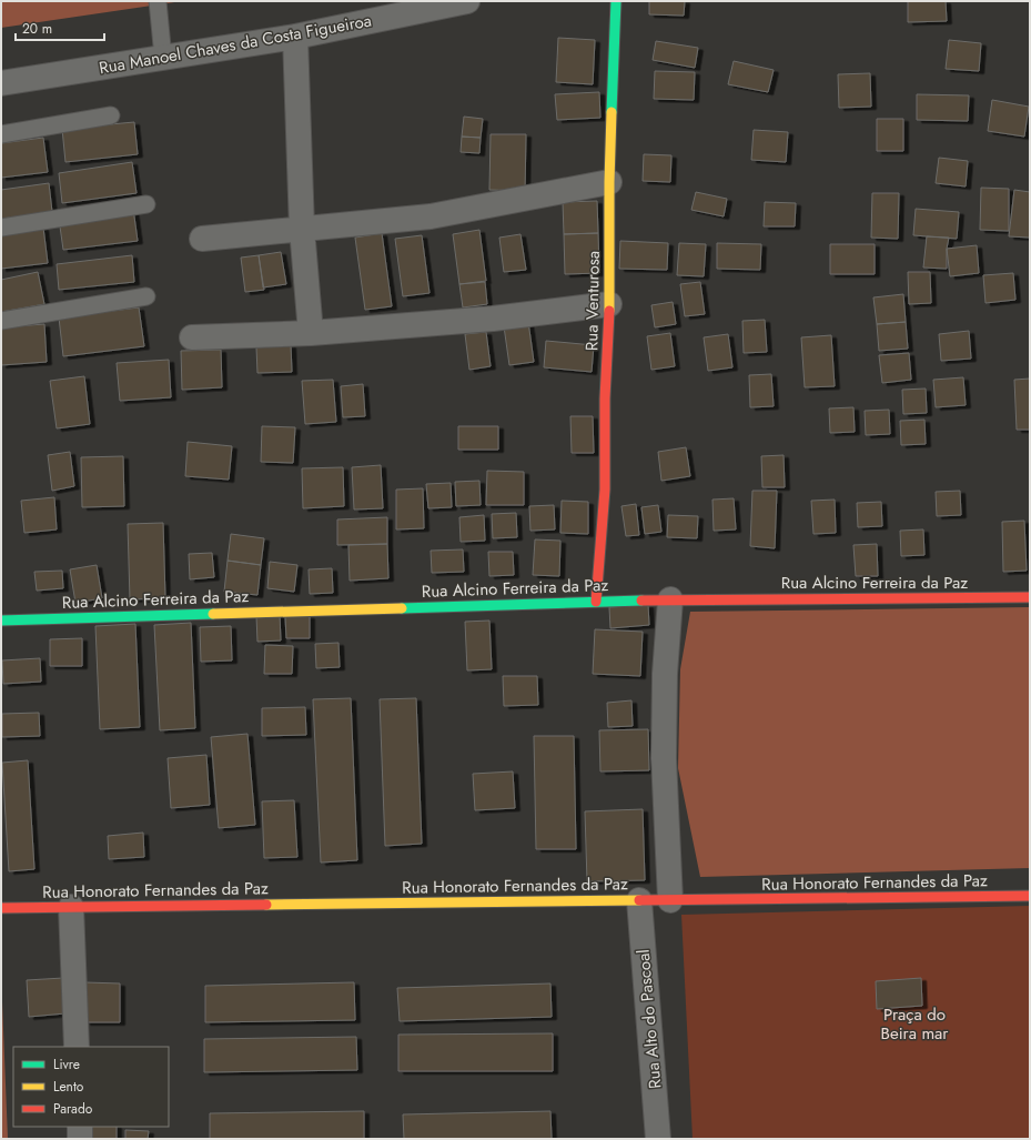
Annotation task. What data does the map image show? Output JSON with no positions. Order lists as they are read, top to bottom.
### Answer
{
  "streets": {
    "street": [
      "Rua Manoel Chaves da Costa Figueiroa",
      "Rua Venturosa",
      "Rua Alcino Ferreira da Paz",
      "Rua Honorato Fernandes da Paz",
      "Rua Alto do Pascoal"
    ]
  },
  "crossings": [
    ["Rua Venturosa", "Rua Alcino Ferreira da Paz"],
    ["Rua Honorato Fernandes da Paz", "Rua Alto do Pascoal"]
  ],
  "parks": ["Praça do Beira mar"],
  "legend": ["Livre", "Lento", "Parado"],
  "scale_bar": "20 m"
}
